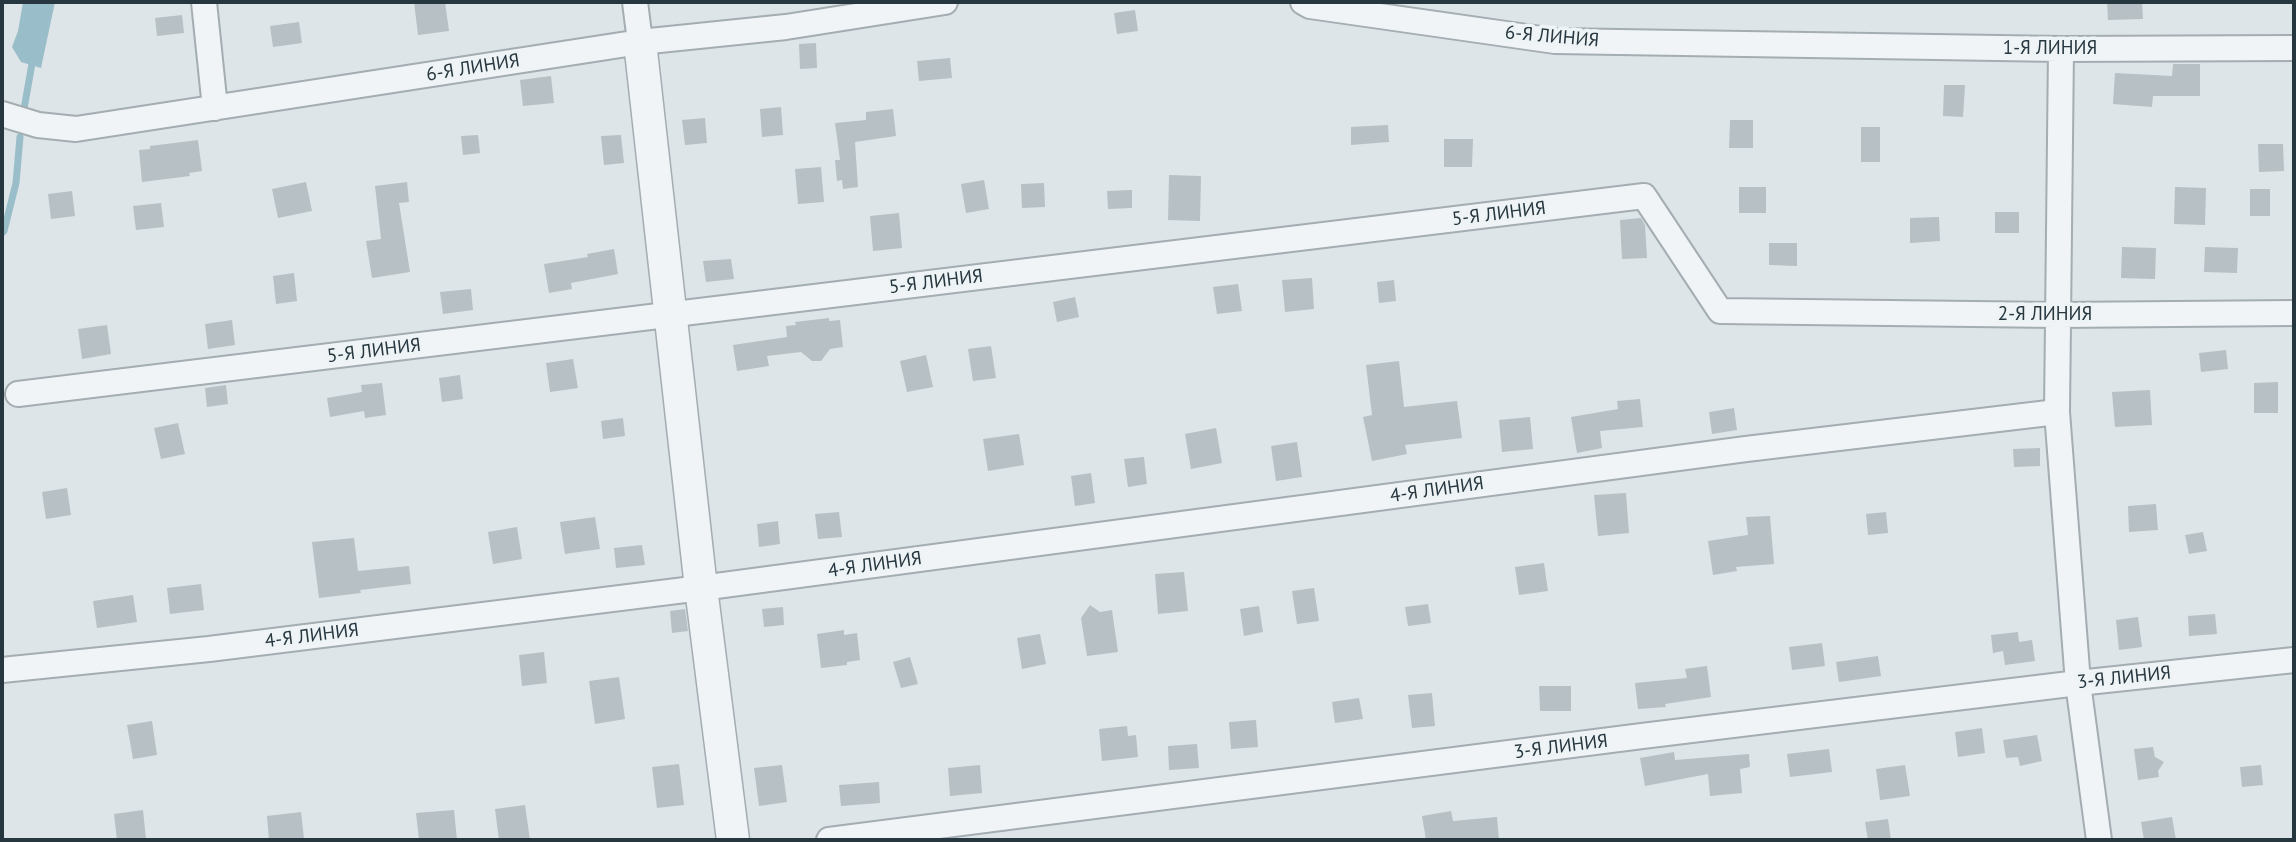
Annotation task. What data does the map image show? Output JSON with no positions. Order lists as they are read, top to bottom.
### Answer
{
  "streets": {
    "street": [
      "6-Я ЛИНИЯ",
      "1-Я ЛИНИЯ",
      "5-Я ЛИНИЯ",
      "2-Я ЛИНИЯ",
      "4-Я ЛИНИЯ",
      "3-Я ЛИНИЯ"
    ]
  },
  "crossings": [
    ["6-Я ЛИНИЯ", "1-Я ЛИНИЯ"],
    ["5-Я ЛИНИЯ", "2-Я ЛИНИЯ"]
  ]
}
